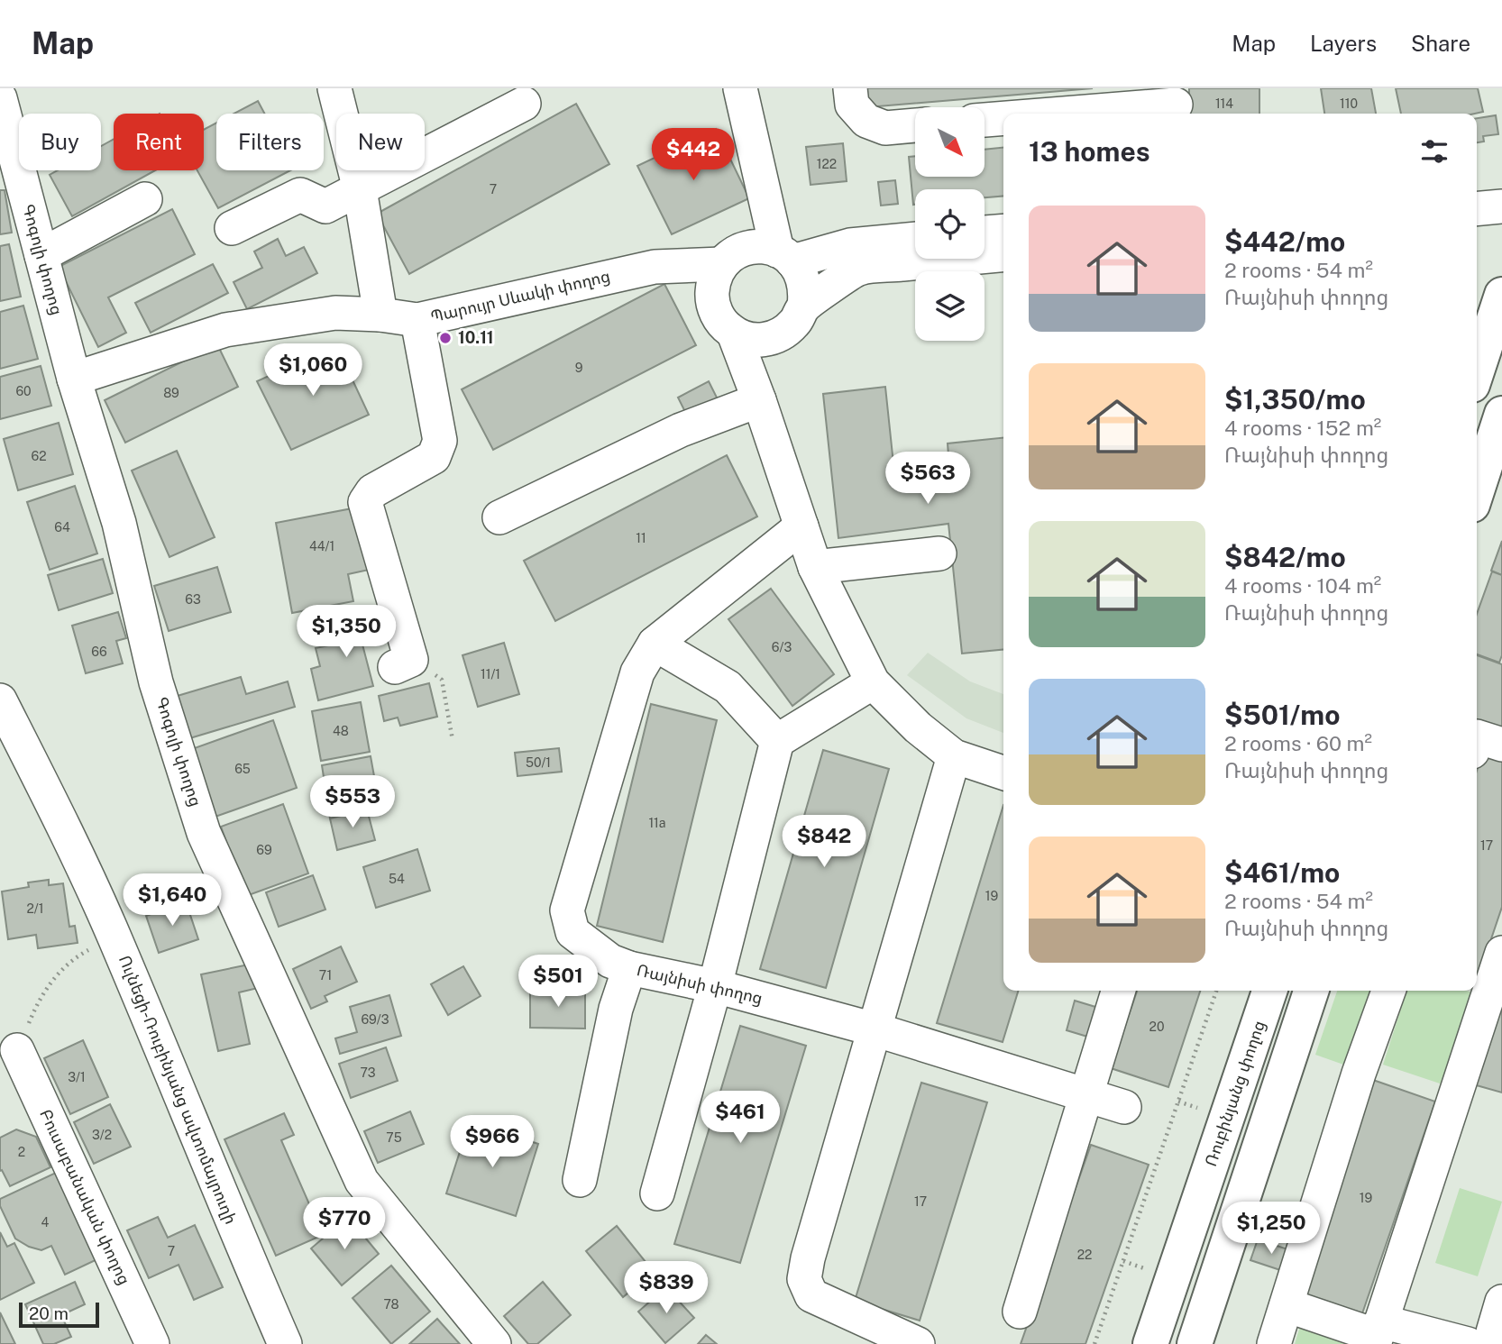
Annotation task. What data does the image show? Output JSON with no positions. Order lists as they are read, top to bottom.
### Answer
{
  "streets": {
    "main road": ["Ռուբինյանց փողոց"],
    "street": [
      "Գոգոլի փողոց",
      "Պարույր Սևակի փողոց",
      "Ռայնիսի փողոց",
      "Ուլնեցի-Ռուբինյանց ավտոմայրուղի",
      "Բուսաբանական փողոց"
    ]
  },
  "crossings": [
    ["Գոգոլի փողոց", "Պարույր Սևակի փողոց"]
  ],
  "places": ["10.11"],
  "house_numbers": [
    "114",
    "110",
    "122",
    "7",
    "9",
    "60",
    "89",
    "62",
    "64",
    "11",
    "44/1",
    "63",
    "6/3",
    "66",
    "11/1",
    "48",
    "50/1",
    "65",
    "11a",
    "17",
    "69",
    "54",
    "19",
    "2/1",
    "71",
    "69/3",
    "20",
    "73",
    "3/1",
    "3/2",
    "75",
    "2",
    "19",
    "17",
    "4",
    "7",
    "22",
    "78"
  ],
  "scale_bar": "20 m",
  "north": "bottom right",
  "page": {
    "header": "Map",
    "nav": ["Map", "Layers", "Share"],
    "chip": [
      "Buy",
      "Rent",
      "Filters",
      "New"
    ],
    "heading": "13 homes",
    "price": [
      "$442",
      "$1,060",
      "$563",
      "$1,350",
      "$553",
      "$842",
      "$1,640",
      "$501",
      "$461",
      "$966",
      "$770",
      "$1,250",
      "$839"
    ],
    "list": [
      {
        "name": "$442/mo",
        "note": "2 rooms · 54 m² · Ռայնիսի փողոց"
      },
      {
        "name": "$1,350/mo",
        "note": "4 rooms · 152 m² · Ռայնիսի փողոց"
      },
      {
        "name": "$842/mo",
        "note": "4 rooms · 104 m² · Ռայնիսի փողոց"
      },
      {
        "name": "$501/mo",
        "note": "2 rooms · 60 m² · Ռայնիսի փողոց"
      },
      {
        "name": "$461/mo",
        "note": "2 rooms · 54 m² · Ռայնիսի փողոց"
      }
    ],
    "scale": "20 m"
  }
}
